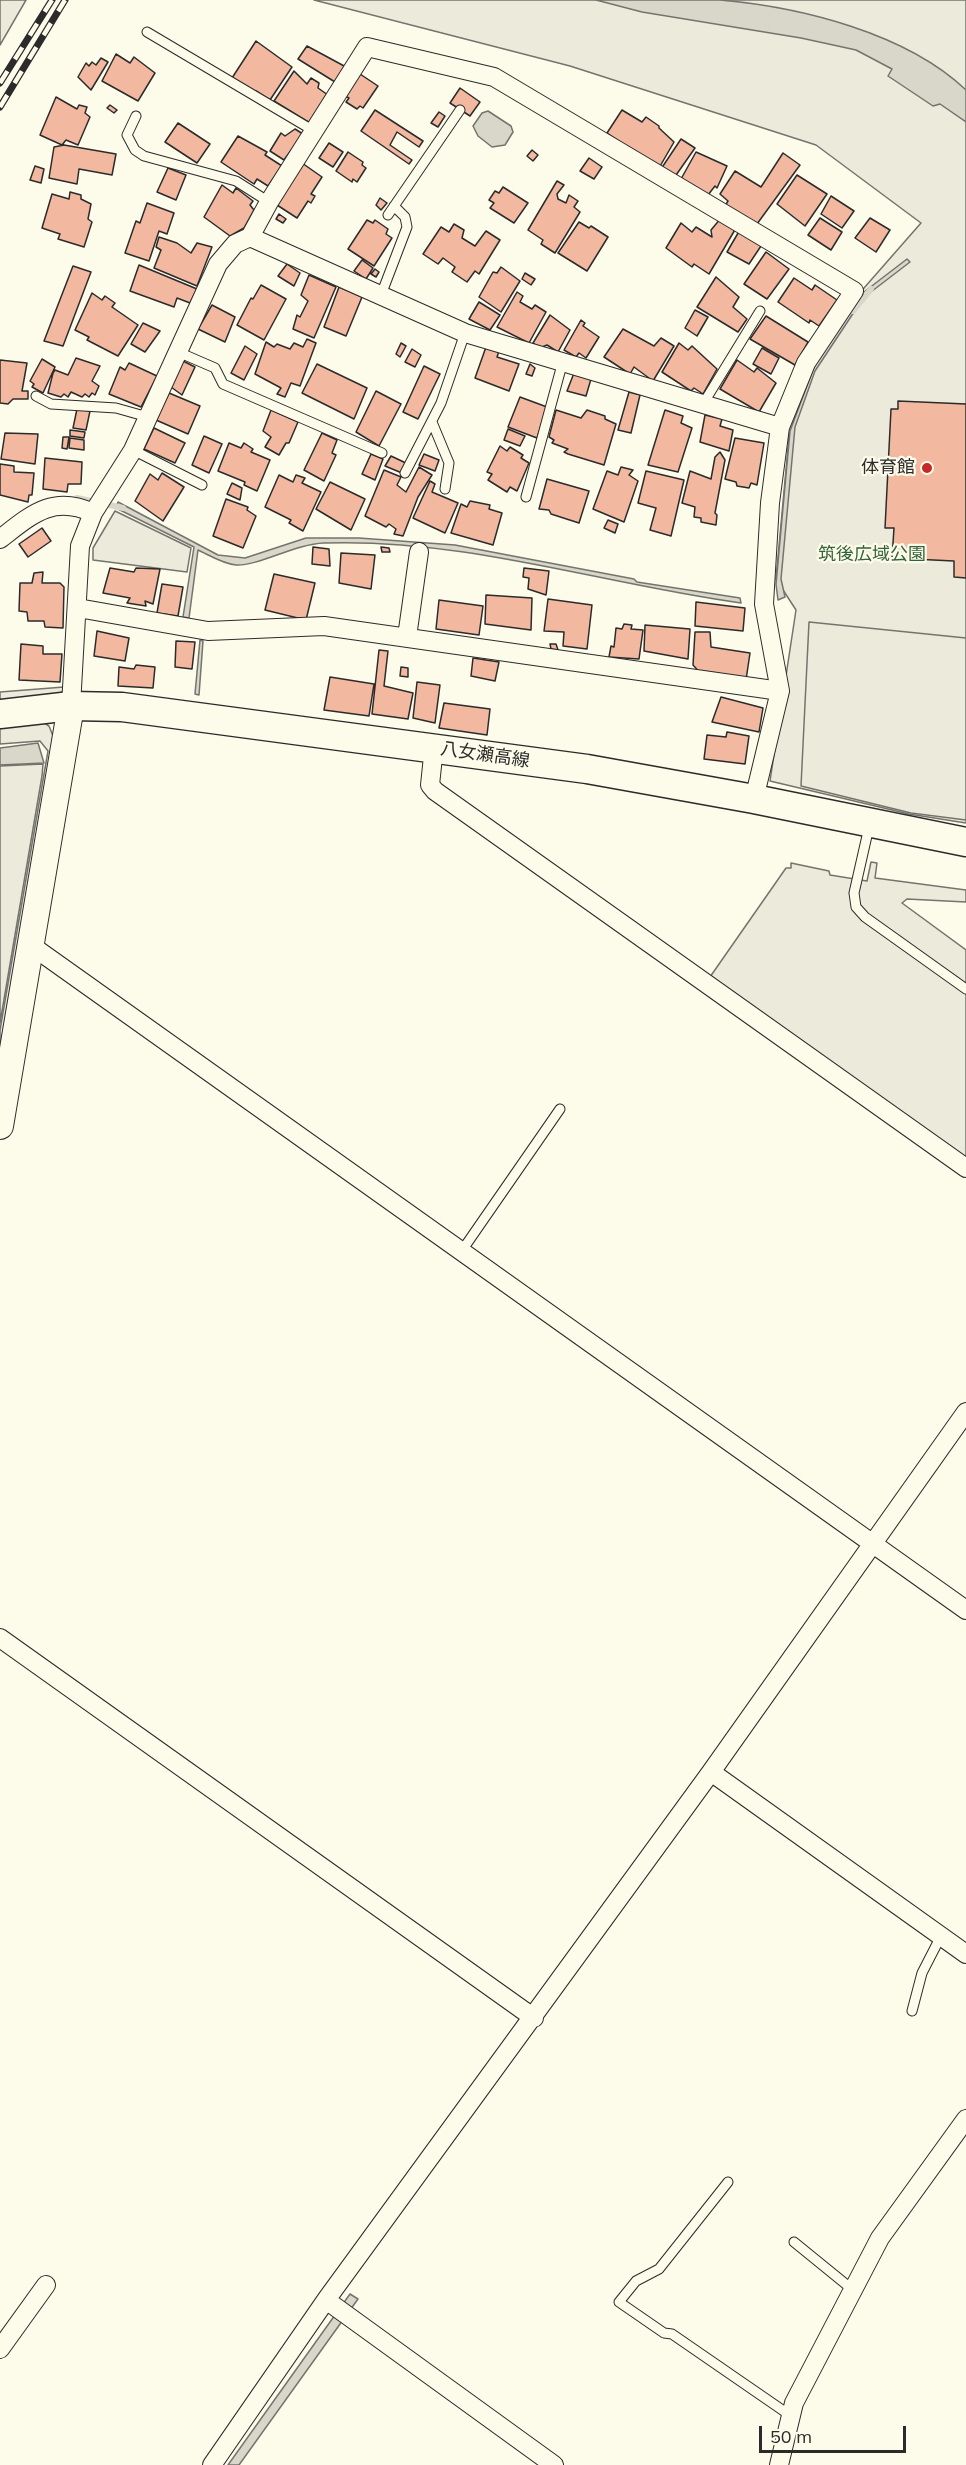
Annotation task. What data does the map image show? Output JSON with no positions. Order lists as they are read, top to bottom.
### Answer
{
  "streets": {
    "main road": ["八女瀬高線"]
  },
  "parks": ["筑後広域公園"],
  "places": ["体育館"],
  "scale_bar": "50 m"
}
